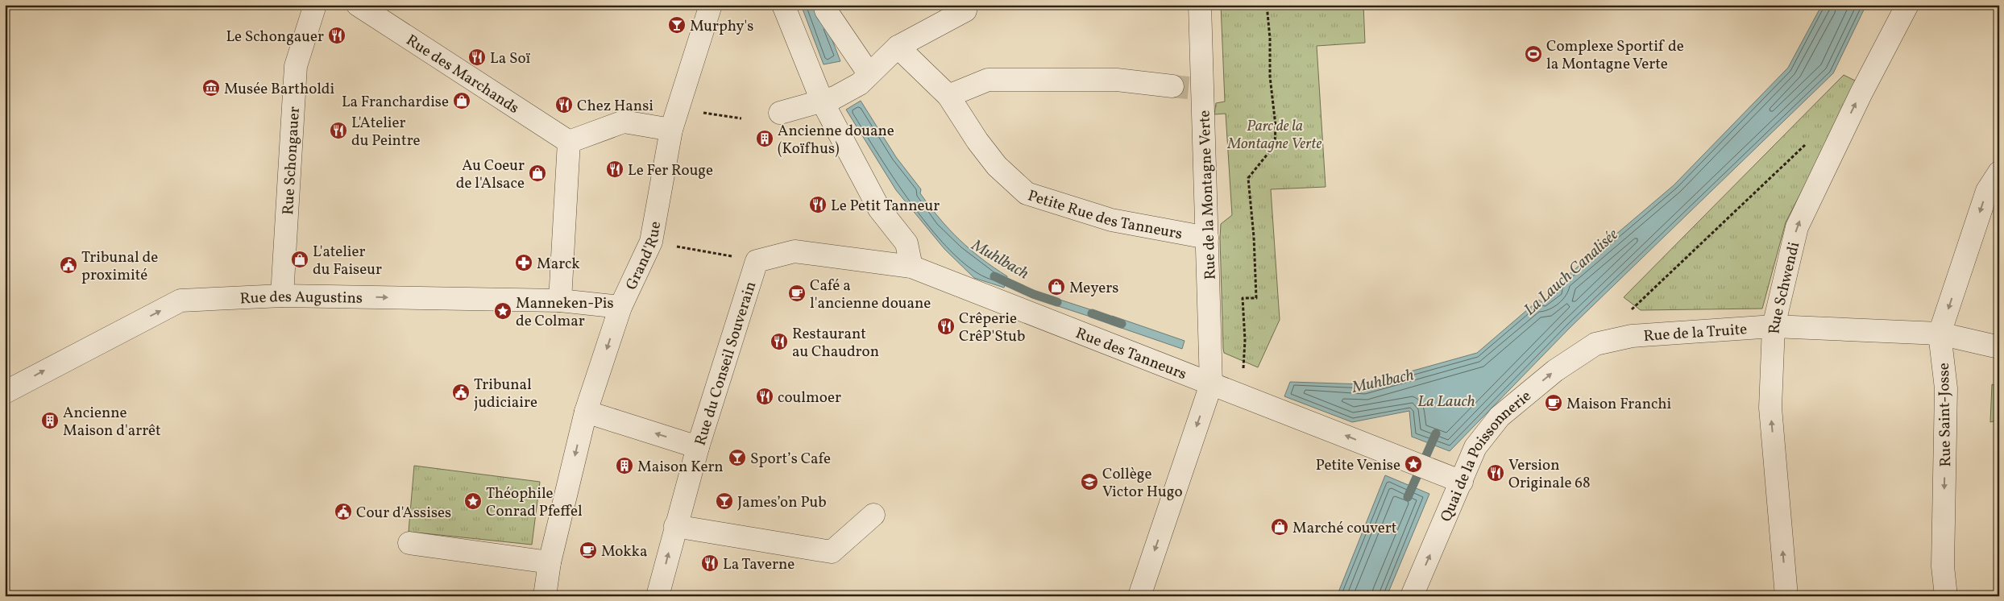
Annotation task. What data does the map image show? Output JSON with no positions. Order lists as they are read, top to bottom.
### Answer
{
  "streets": {
    "street": [
      "Rue des Marchands",
      "Rue Schongauer",
      "Rue de la Montagne Verte",
      "Petite Rue des Tanneurs",
      "Grand'Rue",
      "Rue Schwendi",
      "Rue des Augustins",
      "Rue de la Truite",
      "Rue des Tanneurs",
      "Rue du Conseil Souverain",
      "Rue Saint-Josse",
      "Quai de la Poissonnerie"
    ]
  },
  "crossings": [
    ["Rue Schongauer", "Rue des Augustins"],
    ["Rue de la Montagne Verte", "Petite Rue des Tanneurs"],
    ["Rue de la Montagne Verte", "Rue des Tanneurs"],
    ["Grand'Rue", "Rue des Augustins"],
    ["Rue Schwendi", "Rue de la Truite"],
    ["Rue de la Truite", "Rue Saint-Josse"],
    ["Rue de la Truite", "Quai de la Poissonnerie"],
    ["Rue des Tanneurs", "Rue du Conseil Souverain"],
    ["Rue des Tanneurs", "Quai de la Poissonnerie"]
  ],
  "one_way": [
    "Grand'Rue",
    "Rue Schwendi",
    "Rue des Augustins",
    "Rue Saint-Josse",
    "Quai de la Poissonnerie"
  ],
  "water": ["Muhlbach", "La Lauch Canalisée", "La Lauch"],
  "parks": ["Parc de la Montagne Verte"],
  "places": {
    "bar": ["Murphy's", "Sport’s Cafe", "James’on Pub"],
    "restaurant": [
      "Le Schongauer",
      "La Soï",
      "Chez Hansi",
      "L'Atelier du Peintre",
      "Le Fer Rouge",
      "Le Petit Tanneur",
      "Crêperie CrêP'Stub",
      "Restaurant au Chaudron",
      "coulmoer",
      "Version Originale 68",
      "La Taverne"
    ],
    "sports": ["Complexe Sportif de la Montagne Verte"],
    "museum": ["Musée Bartholdi"],
    "shop": [
      "La Franchardise",
      "Au Coeur de l'Alsace",
      "L'atelier du Faiseur",
      "Meyers",
      "Marché couvert"
    ],
    "building": ["Ancienne douane (Koïfhus)", "Ancienne Maison d'arrêt", "Maison Kern"],
    "pharmacy": ["Marck"],
    "public building": ["Tribunal de proximité", "Tribunal judiciaire", "Cour d'Assises"],
    "cafe": ["Café a l'ancienne douane", "Maison Franchi", "Mokka"],
    "place": ["Manneken-Pis de Colmar", "Petite Venise", "Théophile Conrad Pfeffel"],
    "school or university": ["Collège Victor Hugo"]
  }
}
